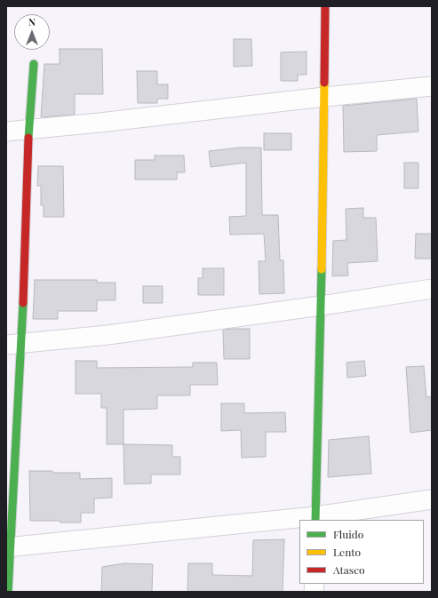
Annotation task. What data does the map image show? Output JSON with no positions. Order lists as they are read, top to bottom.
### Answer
{
  "legend": ["Fluido", "Lento", "Atasco"],
  "north": "top"
}
